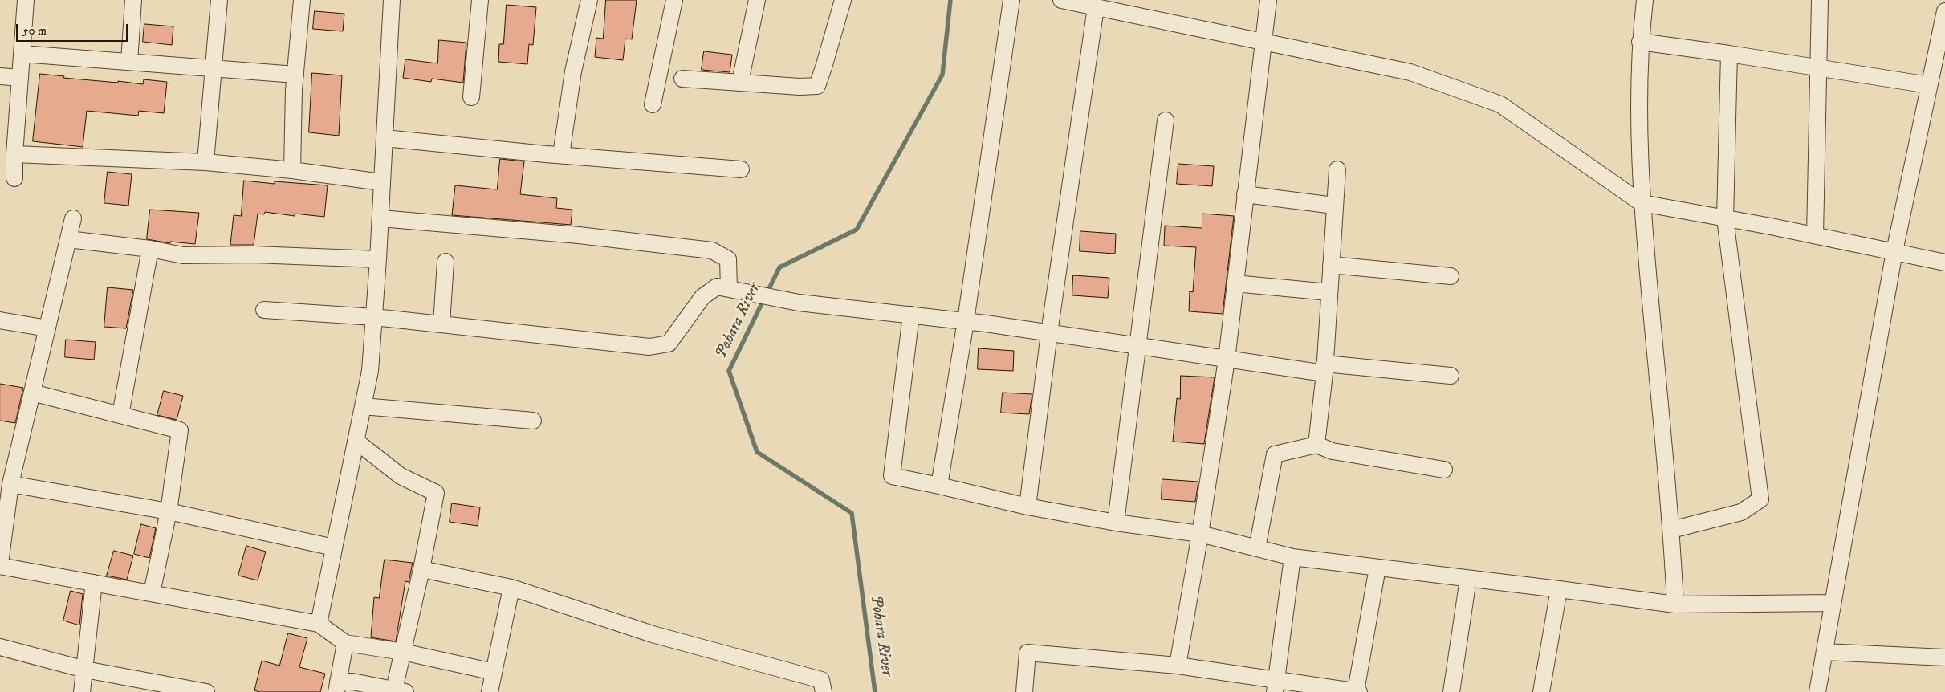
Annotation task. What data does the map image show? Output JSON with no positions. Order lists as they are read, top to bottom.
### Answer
{
  "water": ["Pohara River"],
  "scale_bar": "50 m"
}
